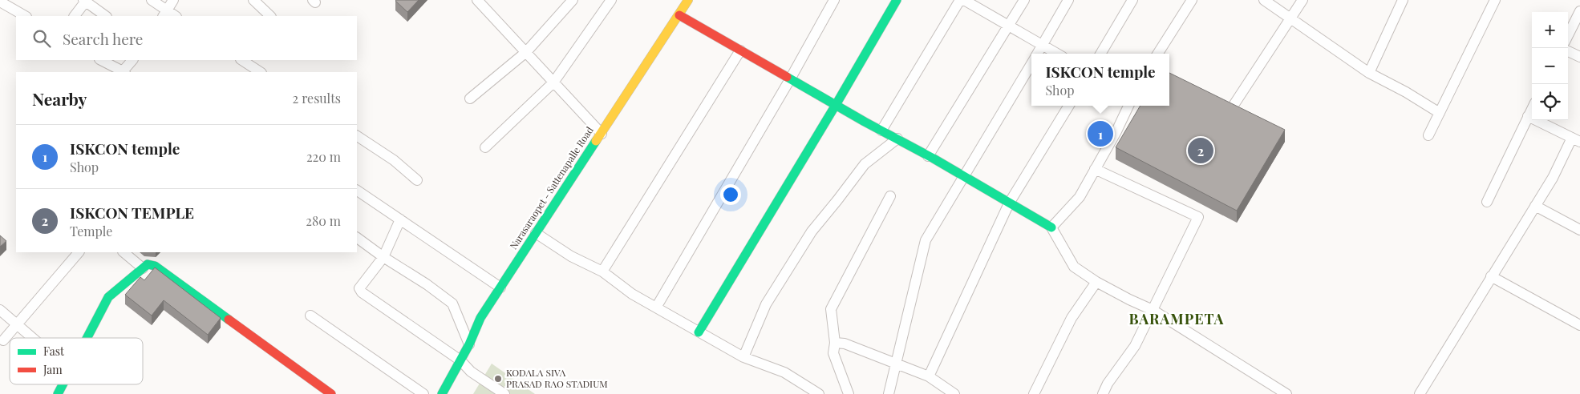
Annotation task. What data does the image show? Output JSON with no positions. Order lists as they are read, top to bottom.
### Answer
{
  "streets": {
    "street": ["Narasaraopet - Sattenapalle Road"]
  },
  "districts": ["BARAMPETA"],
  "places": ["KODALA SIVA PRASAD RAO STADIUM"],
  "legend": ["Fast", "Jam"],
  "page": {
    "map_buttons": ["+", "−"],
    "search": "Search here",
    "popup": ["ISKCON temple", "Shop"],
    "heading": ["Nearby", "2 results"],
    "pins": ["1", "2"],
    "list": [
      {
        "mark": "1",
        "name": "ISKCON temple",
        "note": "Shop",
        "value": "220 m"
      },
      {
        "mark": "2",
        "name": "ISKCON TEMPLE",
        "note": "Temple",
        "value": "280 m"
      }
    ]
  }
}
